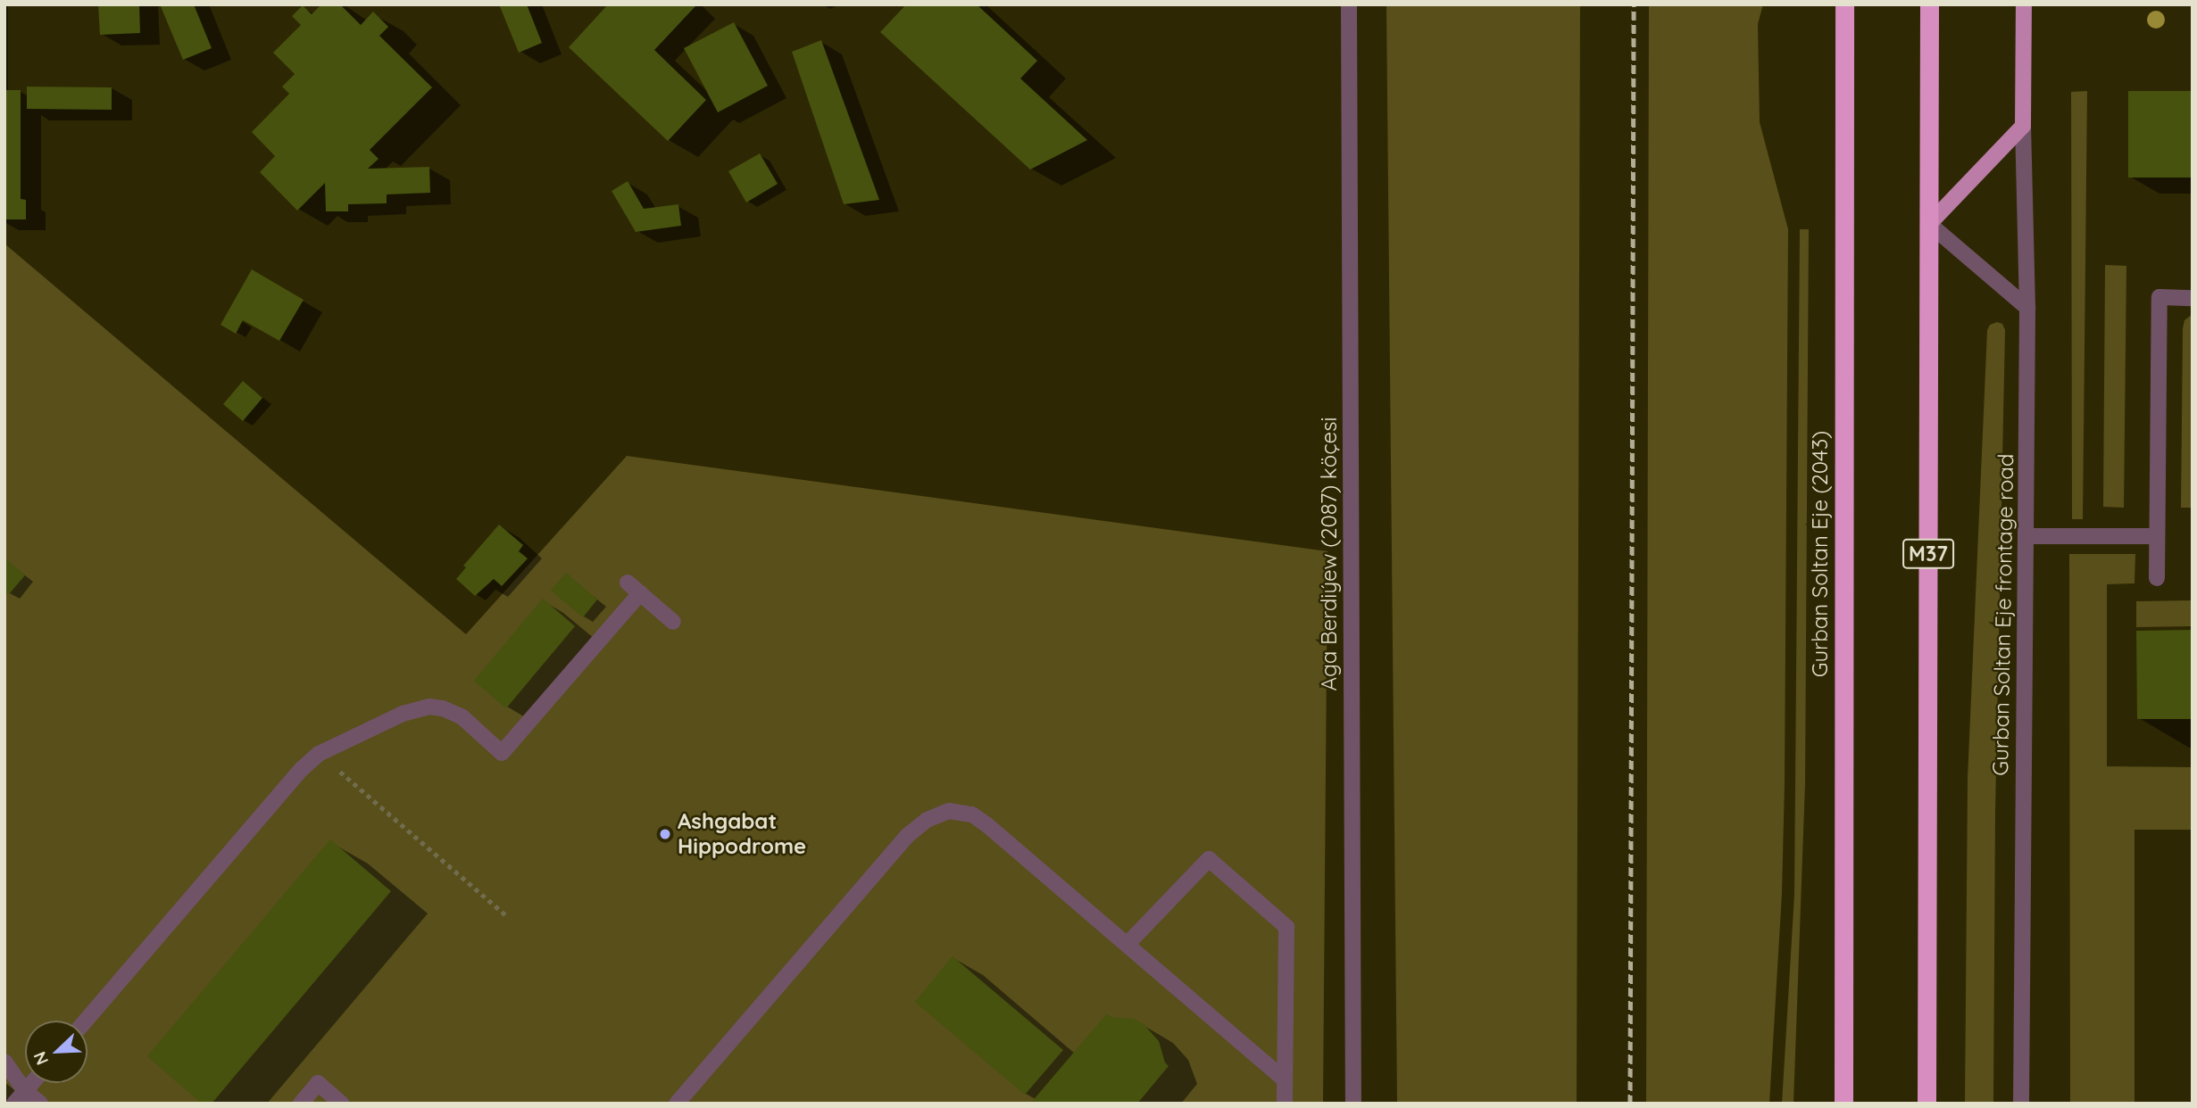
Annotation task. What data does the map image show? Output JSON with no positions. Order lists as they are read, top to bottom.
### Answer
{
  "streets": {
    "highway": ["Gurban Soltan Eje (2043)", "M37"],
    "street": ["Aga Berdiýew (2087) köçesi", "Gurban Soltan Eje frontage road"]
  },
  "places": ["Ashgabat Hippodrome"],
  "north": "bottom left"
}
